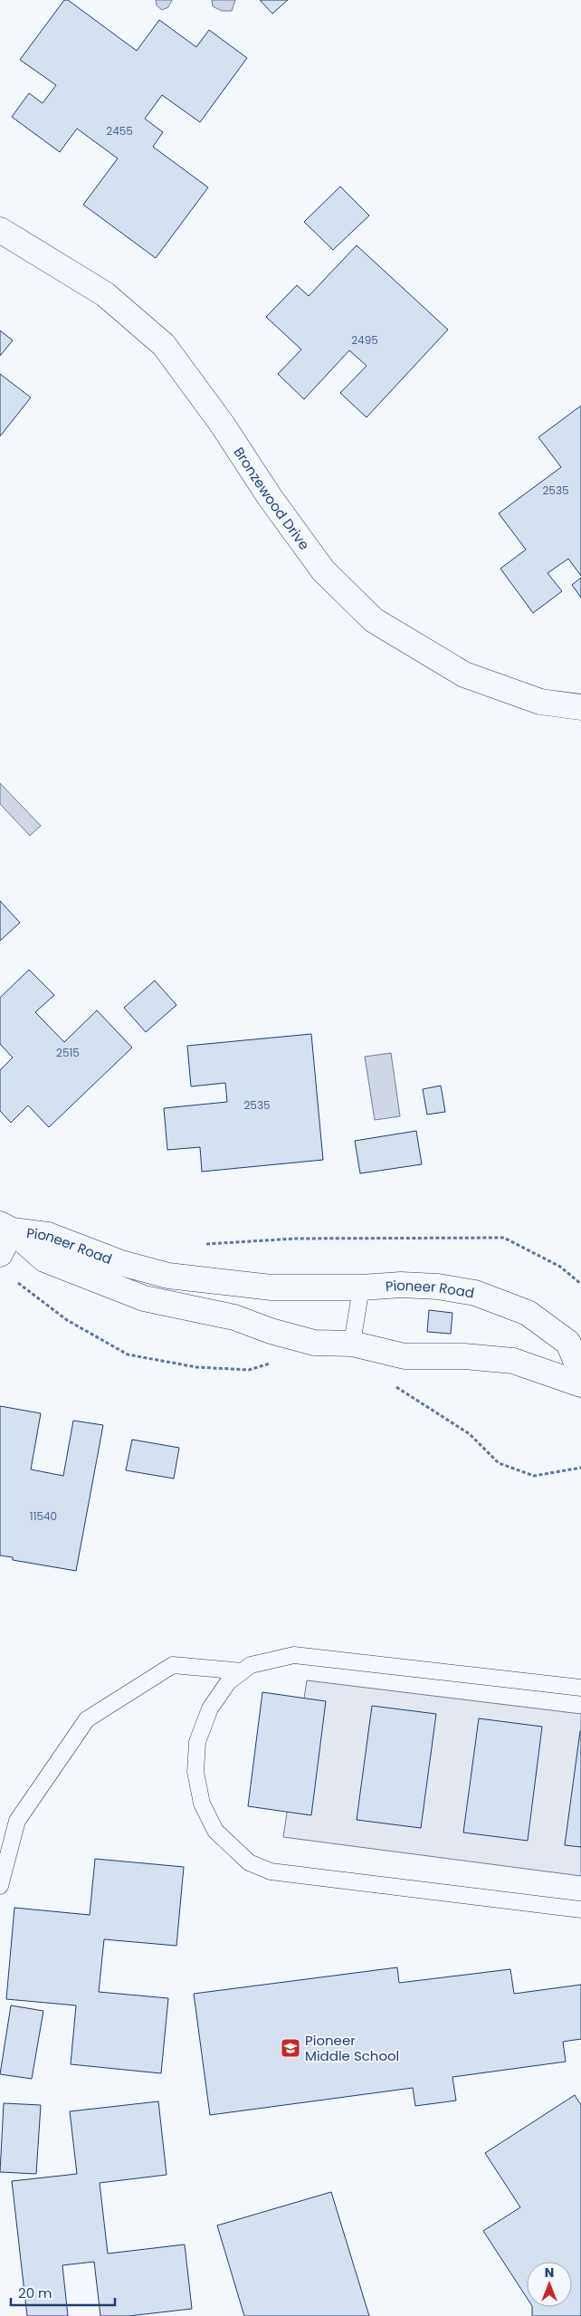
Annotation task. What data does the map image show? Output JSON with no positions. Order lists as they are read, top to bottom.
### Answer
{
  "streets": {
    "street": ["Bronzewood Drive", "Pioneer Road"]
  },
  "places": {
    "school or university": ["Pioneer Middle School"]
  },
  "house_numbers": [
    "2455",
    "2495",
    "2535",
    "2515",
    "2535",
    "11540"
  ],
  "scale_bar": "20 m",
  "north": "top"
}
